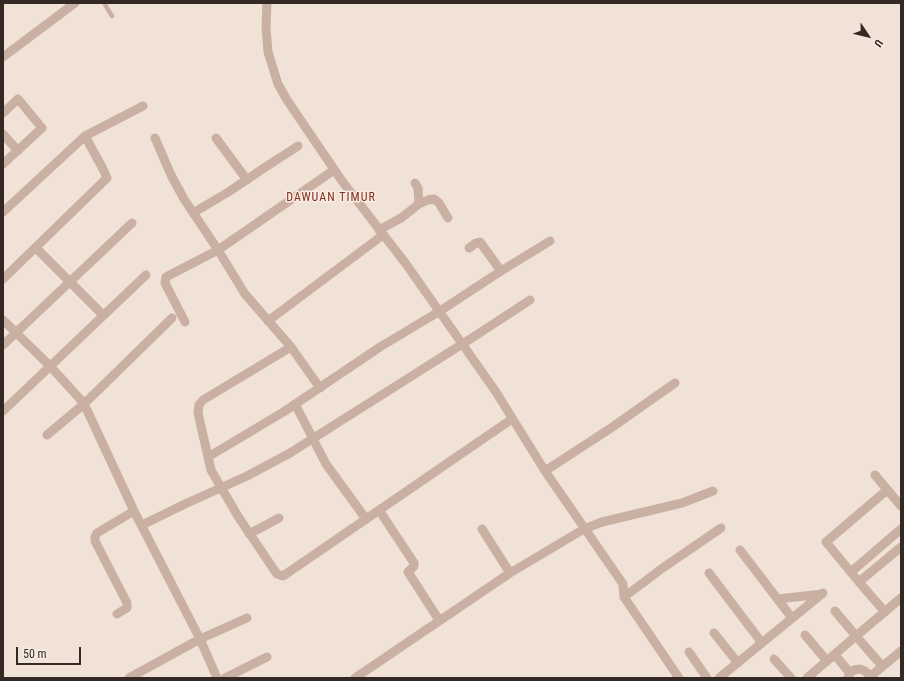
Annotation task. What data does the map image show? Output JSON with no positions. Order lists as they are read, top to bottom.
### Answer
{
  "districts": ["DAWUAN TIMUR"],
  "scale_bar": "50 m",
  "north": "bottom right"
}
